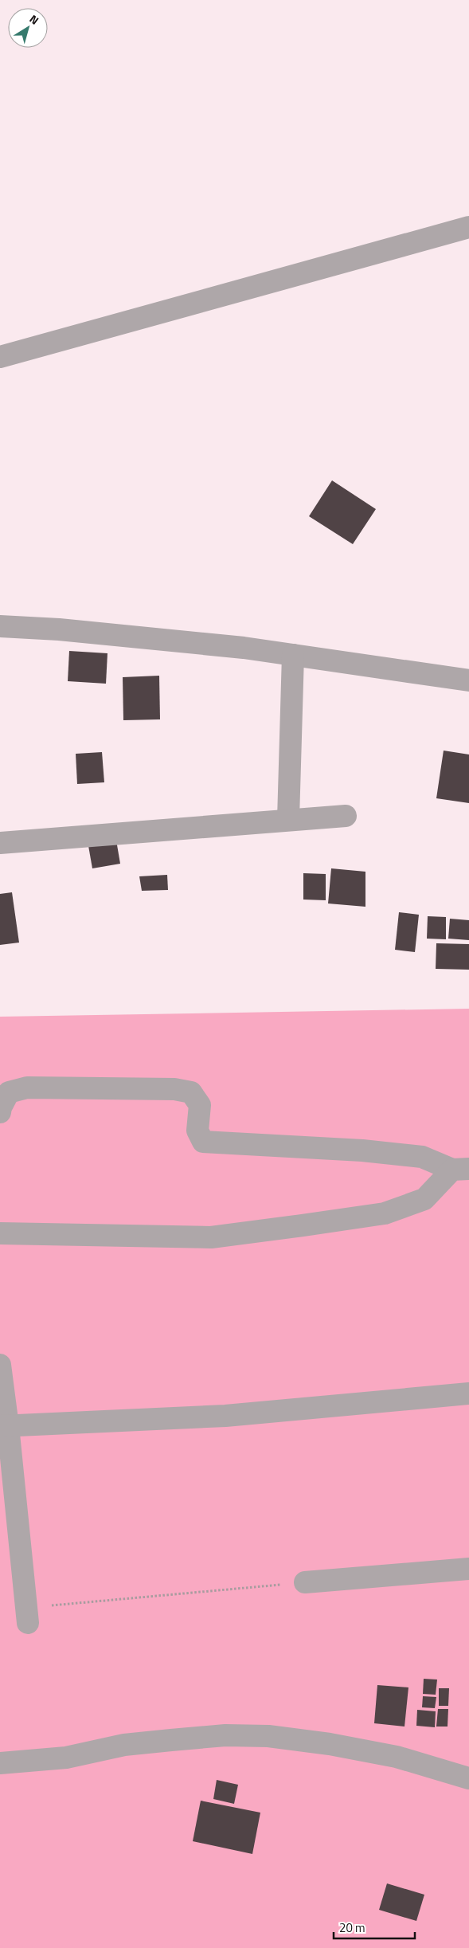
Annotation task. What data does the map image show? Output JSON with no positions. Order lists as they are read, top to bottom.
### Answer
{
  "scale_bar": "20 m",
  "north": "top right"
}
